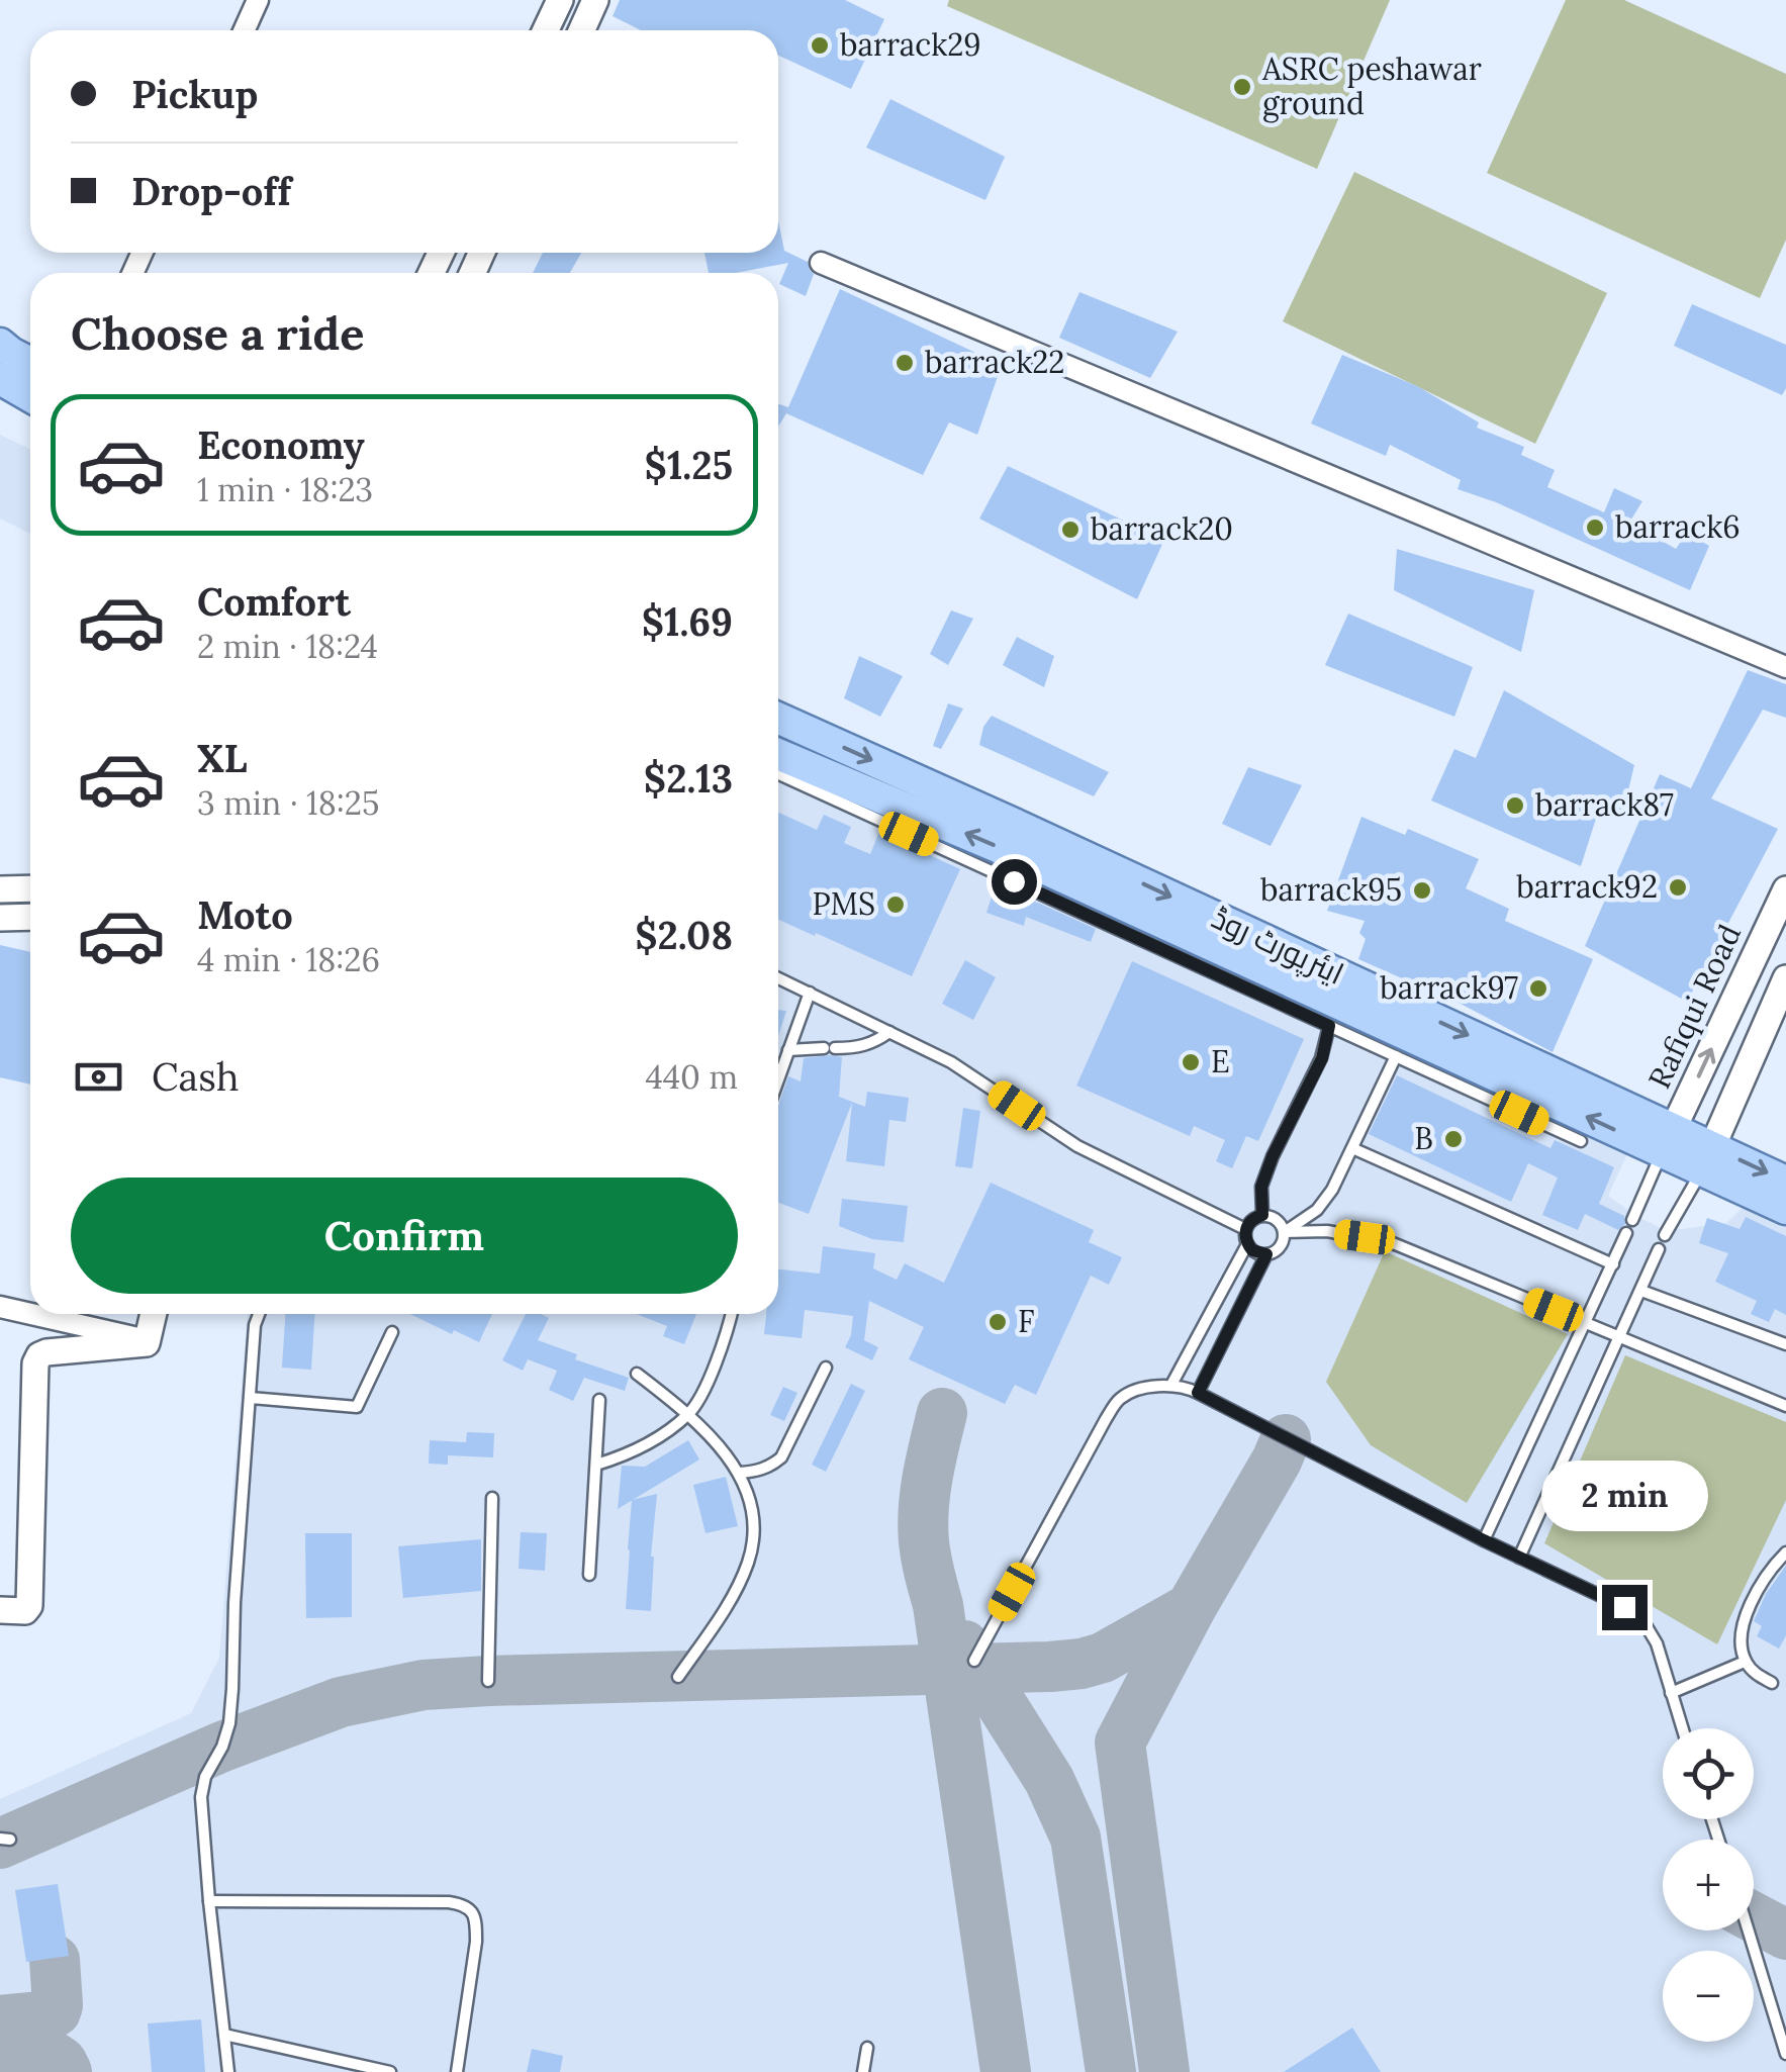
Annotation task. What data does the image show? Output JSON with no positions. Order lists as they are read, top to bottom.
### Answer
{
  "streets": {
    "main road": ["ایئرپورٹ روڈ"],
    "street": ["Rafiqui Road"]
  },
  "crossings": [
    ["ایئرپورٹ روڈ", "Rafiqui Road"]
  ],
  "places": [
    "barrack29",
    "ASRC peshawar ground",
    "barrack22",
    "barrack6",
    "barrack20",
    "barrack87",
    "barrack92",
    "barrack95",
    "PMS",
    "barrack97",
    "E",
    "B",
    "F"
  ],
  "page": {
    "banner": ["Pickup", "Drop-off"],
    "heading": "Choose a ride",
    "list": [
      {
        "name": "Economy",
        "note": "1 min · 18:23",
        "value": "$1.25"
      },
      {
        "name": "Comfort",
        "note": "2 min · 18:24",
        "value": "$1.69"
      },
      {
        "name": "XL",
        "note": "3 min · 18:25",
        "value": "$2.13"
      },
      {
        "name": "Moto",
        "note": "4 min · 18:26",
        "value": "$2.08"
      }
    ],
    "pay": ["Cash", "440 m"],
    "buttons": "Confirm",
    "bubble": "2 min",
    "map_buttons": ["+", "−"]
  }
}
